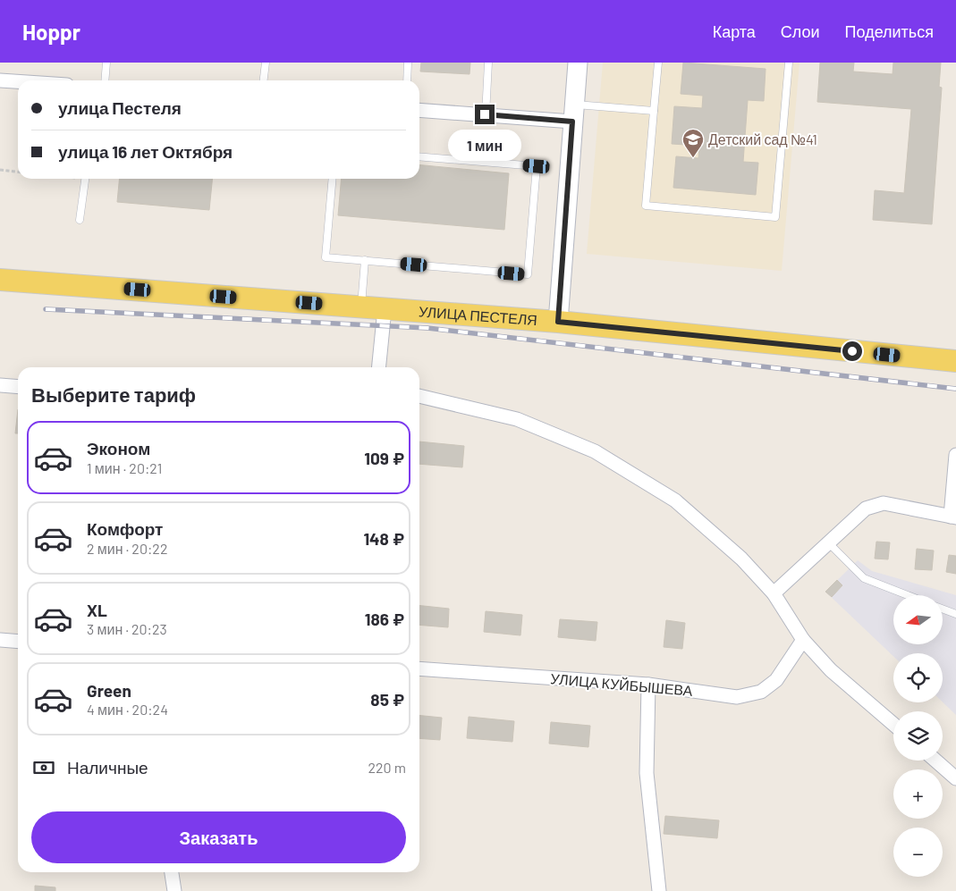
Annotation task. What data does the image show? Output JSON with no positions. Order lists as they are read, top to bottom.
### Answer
{
  "streets": {
    "main road": ["УЛИЦА ПЕСТЕЛЯ"],
    "street": ["УЛИЦА КУЙБЫШЕВА"]
  },
  "places": {
    "school or university": ["Детский сад №41"]
  },
  "north": "left",
  "page": {
    "header": "Hoppr",
    "nav": ["Карта", "Слои", "Поделиться"],
    "banner": ["улица Пестеля", "улица 16 лет Октября"],
    "bubble": "1 мин",
    "heading": "Выберите тариф",
    "list": [
      {
        "name": "Эконом",
        "note": "1 мин · 20:21",
        "value": "109 ₽"
      },
      {
        "name": "Комфорт",
        "note": "2 мин · 20:22",
        "value": "148 ₽"
      },
      {
        "name": "XL",
        "note": "3 мин · 20:23",
        "value": "186 ₽"
      },
      {
        "name": "Green",
        "note": "4 мин · 20:24",
        "value": "85 ₽"
      }
    ],
    "map_buttons": ["+", "−"],
    "pay": ["Наличные", "220 m"],
    "buttons": "Заказать"
  }
}
